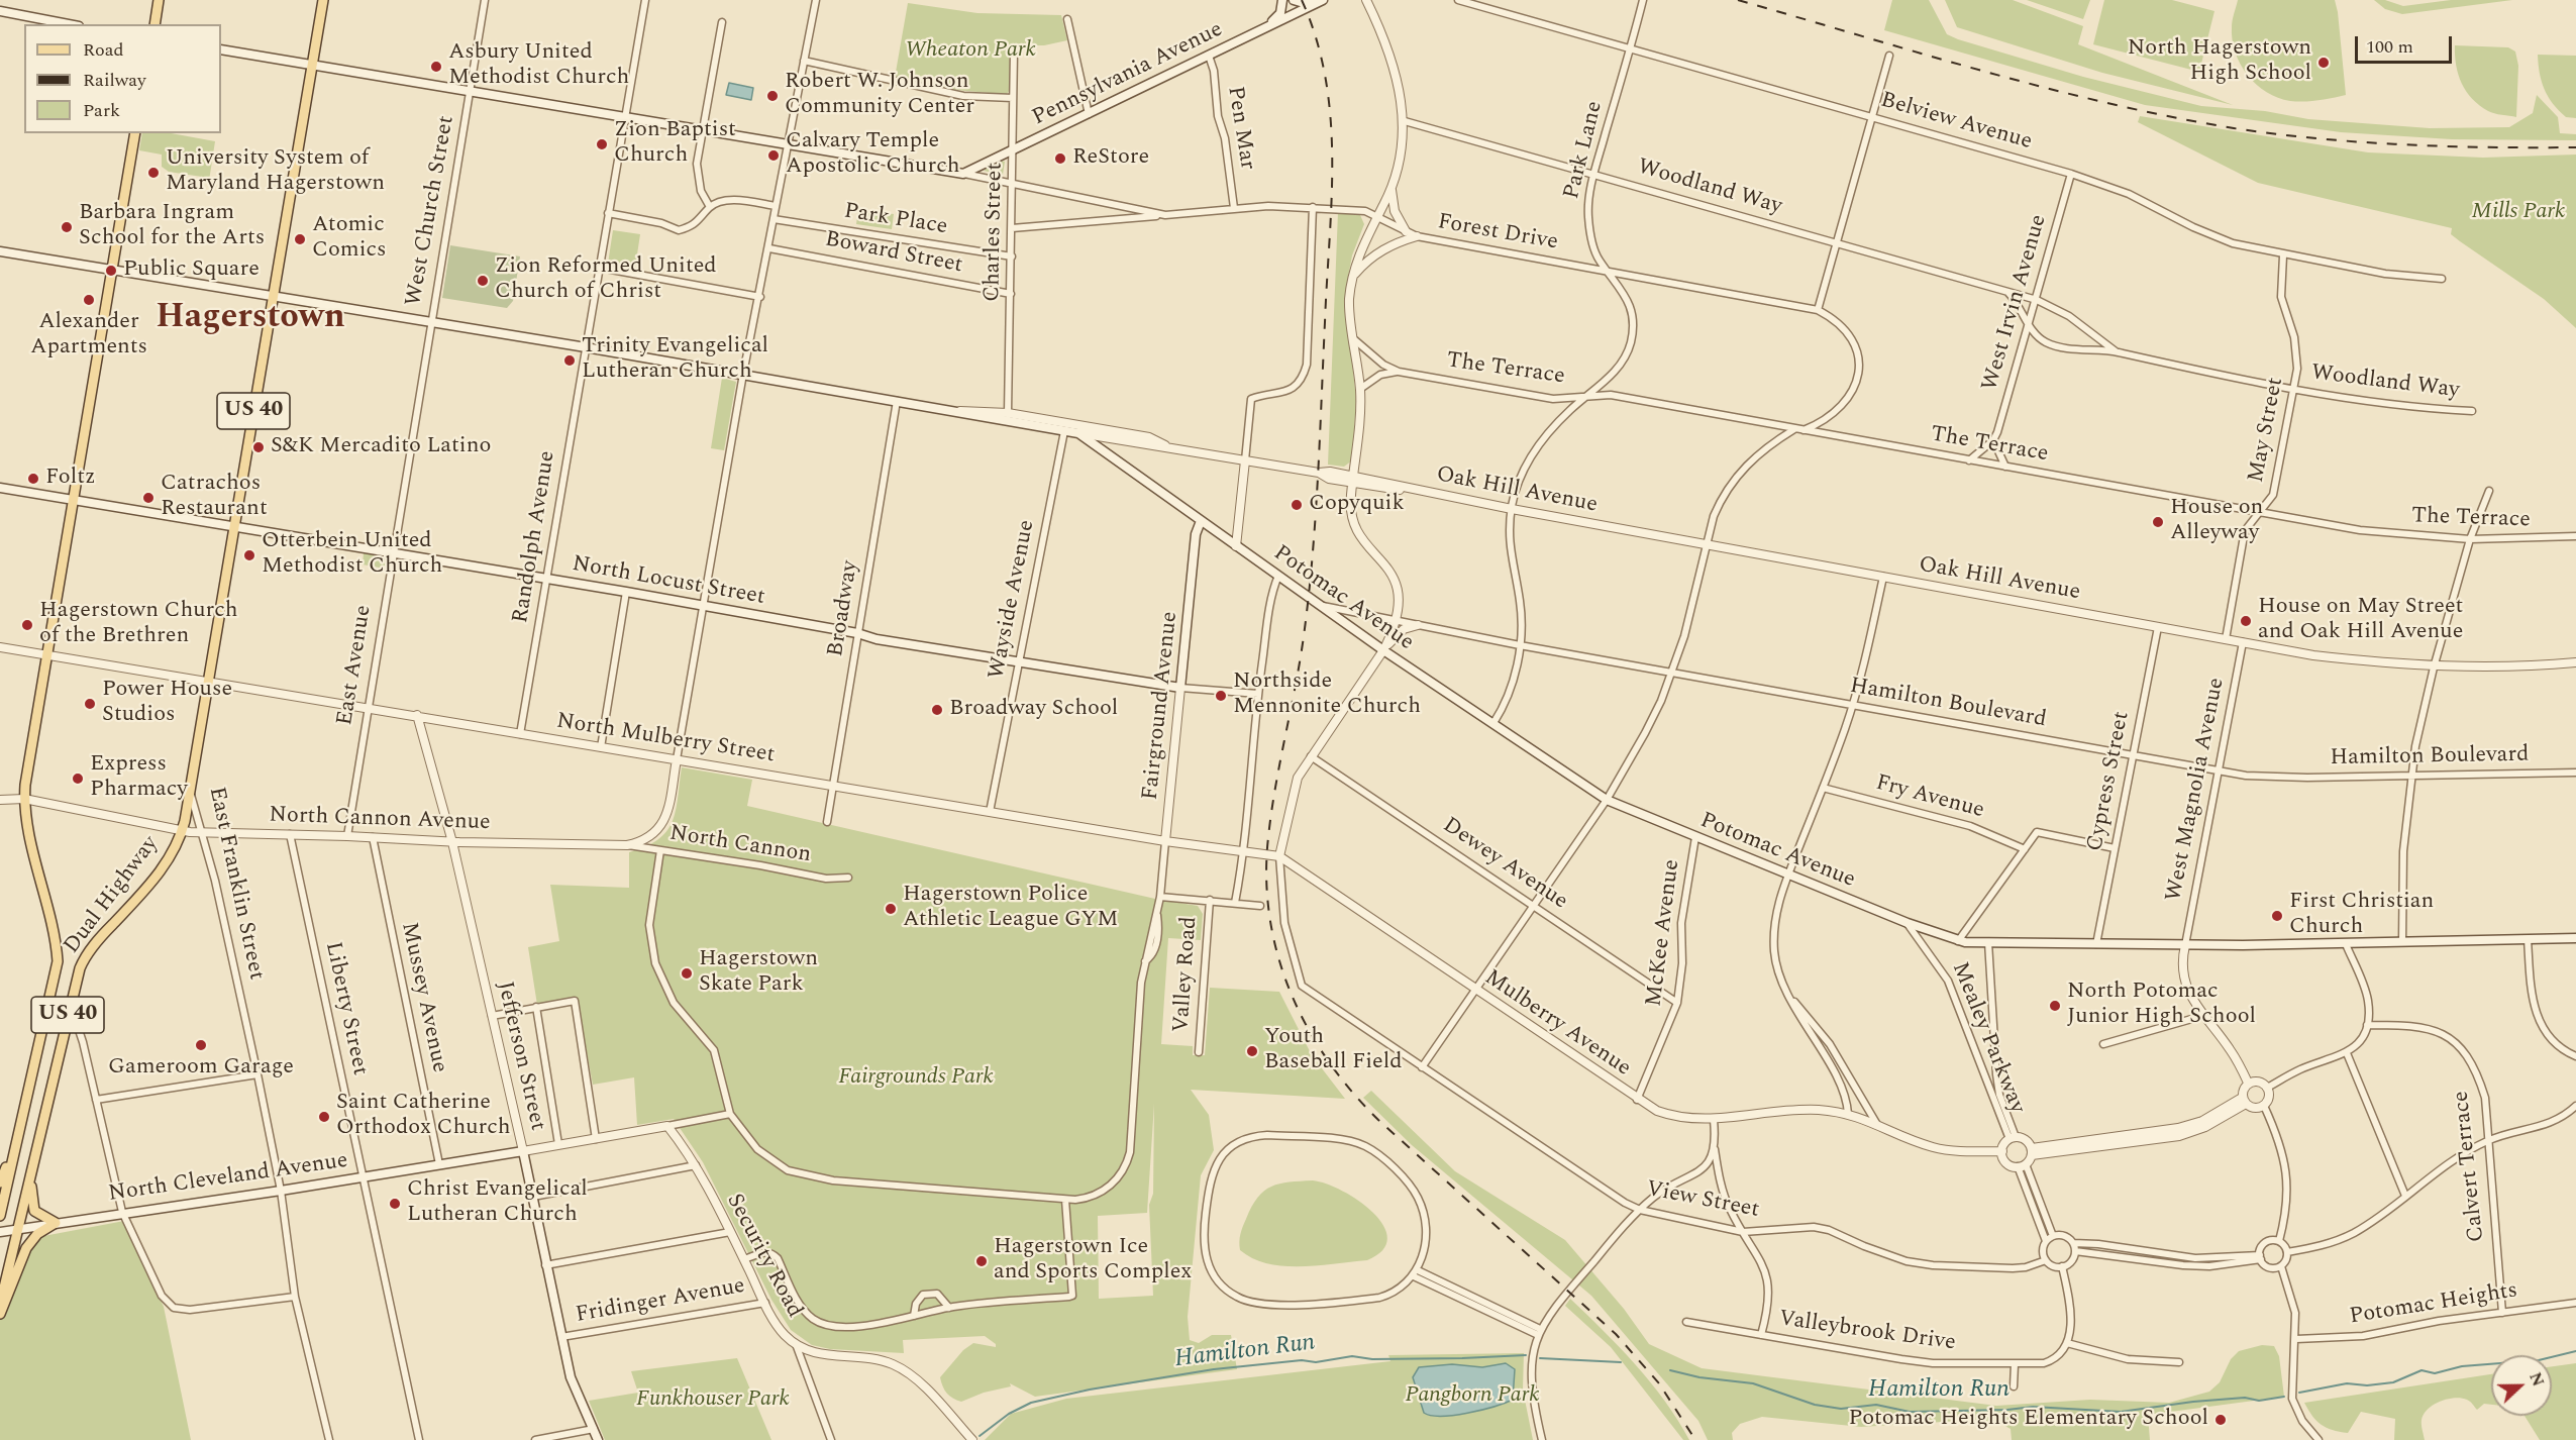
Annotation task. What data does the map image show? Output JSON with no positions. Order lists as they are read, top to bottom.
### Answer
{
  "streets": {
    "main road": [
      "Pennsylvania Avenue",
      "US 40",
      "Oak Hill Avenue",
      "North Locust Street",
      "Potomac Avenue",
      "Fairground Avenue",
      "East Franklin Street",
      "Dual Highway",
      "Jefferson Street",
      "North Cleveland Avenue"
    ],
    "street": [
      "Belview Avenue",
      "Pen Mar",
      "Park Lane",
      "Woodland Way",
      "West Church Street",
      "Park Place",
      "Charles Street",
      "Forest Drive",
      "Boward Street",
      "West Irvin Avenue",
      "The Terrace",
      "May Street",
      "Randolph Avenue",
      "Wayside Avenue",
      "Broadway",
      "East Avenue",
      "Hamilton Boulevard",
      "North Mulberry Street",
      "Cypress Street",
      "West Magnolia Avenue",
      "Fry Avenue",
      "North Cannon Avenue",
      "North Cannon",
      "Dewey Avenue",
      "McKee Avenue",
      "Valley Road",
      "Mussey Avenue",
      "Liberty Street",
      "Mulberry Avenue",
      "Mealey Parkway",
      "Calvert Terrace",
      "View Street",
      "Security Road",
      "Fridinger Avenue",
      "Potomac Heights",
      "Valleybrook Drive"
    ]
  },
  "crossings": [
    ["Pennsylvania Avenue", "Pen Mar"],
    ["Pennsylvania Avenue", "Charles Street"],
    ["Pennsylvania Avenue", "Forest Drive"],
    ["Belview Avenue", "Park Lane"],
    ["Belview Avenue", "West Irvin Avenue"],
    ["Belview Avenue", "May Street"],
    ["Pen Mar", "Forest Drive"],
    ["Park Lane", "Woodland Way"],
    ["Park Lane", "Forest Drive"],
    ["Park Lane", "The Terrace"],
    ["Park Lane", "Oak Hill Avenue"],
    ["Park Lane", "Potomac Avenue"],
    ["Park Lane", "Hamilton Boulevard"],
    ["Woodland Way", "West Irvin Avenue"],
    ["Woodland Way", "May Street"],
    ["West Church Street", "East Avenue"],
    ["Park Place", "Charles Street"],
    ["Charles Street", "Forest Drive"],
    ["Charles Street", "Boward Street"],
    ["Forest Drive", "The Terrace"],
    ["The Terrace", "May Street"],
    ["US 40", "North Locust Street"],
    ["US 40", "North Mulberry Street"],
    ["US 40", "North Cannon Avenue"],
    ["US 40", "East Franklin Street"],
    ["US 40", "Dual Highway"],
    ["May Street", "Oak Hill Avenue"],
    ["Oak Hill Avenue", "Potomac Avenue"],
    ["Oak Hill Avenue", "Wayside Avenue"],
    ["Oak Hill Avenue", "Cypress Street"],
    ["Oak Hill Avenue", "West Magnolia Avenue"],
    ["Randolph Avenue", "North Locust Street"],
    ["Randolph Avenue", "North Mulberry Street"],
    ["North Locust Street", "Wayside Avenue"],
    ["North Locust Street", "Broadway"],
    ["North Locust Street", "East Avenue"],
    ["North Locust Street", "Fairground Avenue"],
    ["North Locust Street", "East Franklin Street"],
    ["Potomac Avenue", "Hamilton Boulevard"],
    ["Potomac Avenue", "Fairground Avenue"],
    ["Potomac Avenue", "Cypress Street"],
    ["Potomac Avenue", "West Magnolia Avenue"],
    ["Potomac Avenue", "McKee Avenue"],
    ["Potomac Avenue", "Mealey Parkway"],
    ["Wayside Avenue", "North Mulberry Street"],
    ["Broadway", "North Mulberry Street"],
    ["East Avenue", "North Mulberry Street"],
    ["East Avenue", "North Cannon Avenue"],
    ["Hamilton Boulevard", "Cypress Street"],
    ["Hamilton Boulevard", "West Magnolia Avenue"],
    ["Fairground Avenue", "North Mulberry Street"],
    ["Fairground Avenue", "North Cleveland Avenue"],
    ["North Mulberry Street", "North Cannon Avenue"],
    ["North Mulberry Street", "East Franklin Street"],
    ["North Mulberry Street", "Mulberry Avenue"],
    ["North Mulberry Street", "Jefferson Street"],
    ["North Mulberry Street", "View Street"],
    ["North Cannon Avenue", "North Cannon"],
    ["North Cannon Avenue", "East Franklin Street"],
    ["North Cannon Avenue", "Dual Highway"],
    ["North Cannon Avenue", "Mussey Avenue"],
    ["North Cannon Avenue", "Liberty Street"],
    ["North Cannon Avenue", "Jefferson Street"],
    ["Dewey Avenue", "McKee Avenue"],
    ["East Franklin Street", "Dual Highway"],
    ["East Franklin Street", "North Cleveland Avenue"],
    ["Dual Highway", "North Cleveland Avenue"],
    ["McKee Avenue", "Mulberry Avenue"],
    ["Mussey Avenue", "North Cleveland Avenue"],
    ["Liberty Street", "North Cleveland Avenue"],
    ["Mulberry Avenue", "Mealey Parkway"],
    ["Mulberry Avenue", "View Street"],
    ["Jefferson Street", "North Cleveland Avenue"],
    ["Jefferson Street", "Fridinger Avenue"],
    ["Calvert Terrace", "Potomac Heights"],
    ["North Cleveland Avenue", "Security Road"],
    ["Security Road", "Fridinger Avenue"]
  ],
  "districts": ["Hagerstown"],
  "water": ["Hamilton Run"],
  "parks": [
    "Wheaton Park",
    "Mills Park",
    "Fairgrounds Park",
    "Pangborn Park",
    "Funkhouser Park"
  ],
  "places": [
    "North Hagerstown High School",
    "Asbury United Methodist Church",
    "Robert W. Johnson Community Center",
    "Zion Baptist Church",
    "Calvary Temple Apostolic Church",
    "ReStore",
    "University System of Maryland Hagerstown",
    "Barbara Ingram School for the Arts",
    "Atomic Comics",
    "Public Square",
    "Zion Reformed United Church of Christ",
    "Alexander Apartments",
    "Trinity Evangelical Lutheran Church",
    "S&K Mercadito Latino",
    "Foltz",
    "Catrachos Restaurant",
    "Copyquik",
    "House on Alleyway",
    "Otterbein United Methodist Church",
    "House on May Street and Oak Hill Avenue",
    "Hagerstown Church of the Brethren",
    "Northside Mennonite Church",
    "Power House Studios",
    "Broadway School",
    "Express Pharmacy",
    "Hagerstown Police Athletic League GYM",
    "First Christian Church",
    "Hagerstown Skate Park",
    "North Potomac Junior High School",
    "Gameroom Garage",
    "Youth Baseball Field",
    "Saint Catherine Orthodox Church",
    "Christ Evangelical Lutheran Church",
    "Hagerstown Ice and Sports Complex",
    "Potomac Heights Elementary School"
  ],
  "legend": ["Road", "Railway", "Park"],
  "scale_bar": "100 m",
  "north": "right"
}
